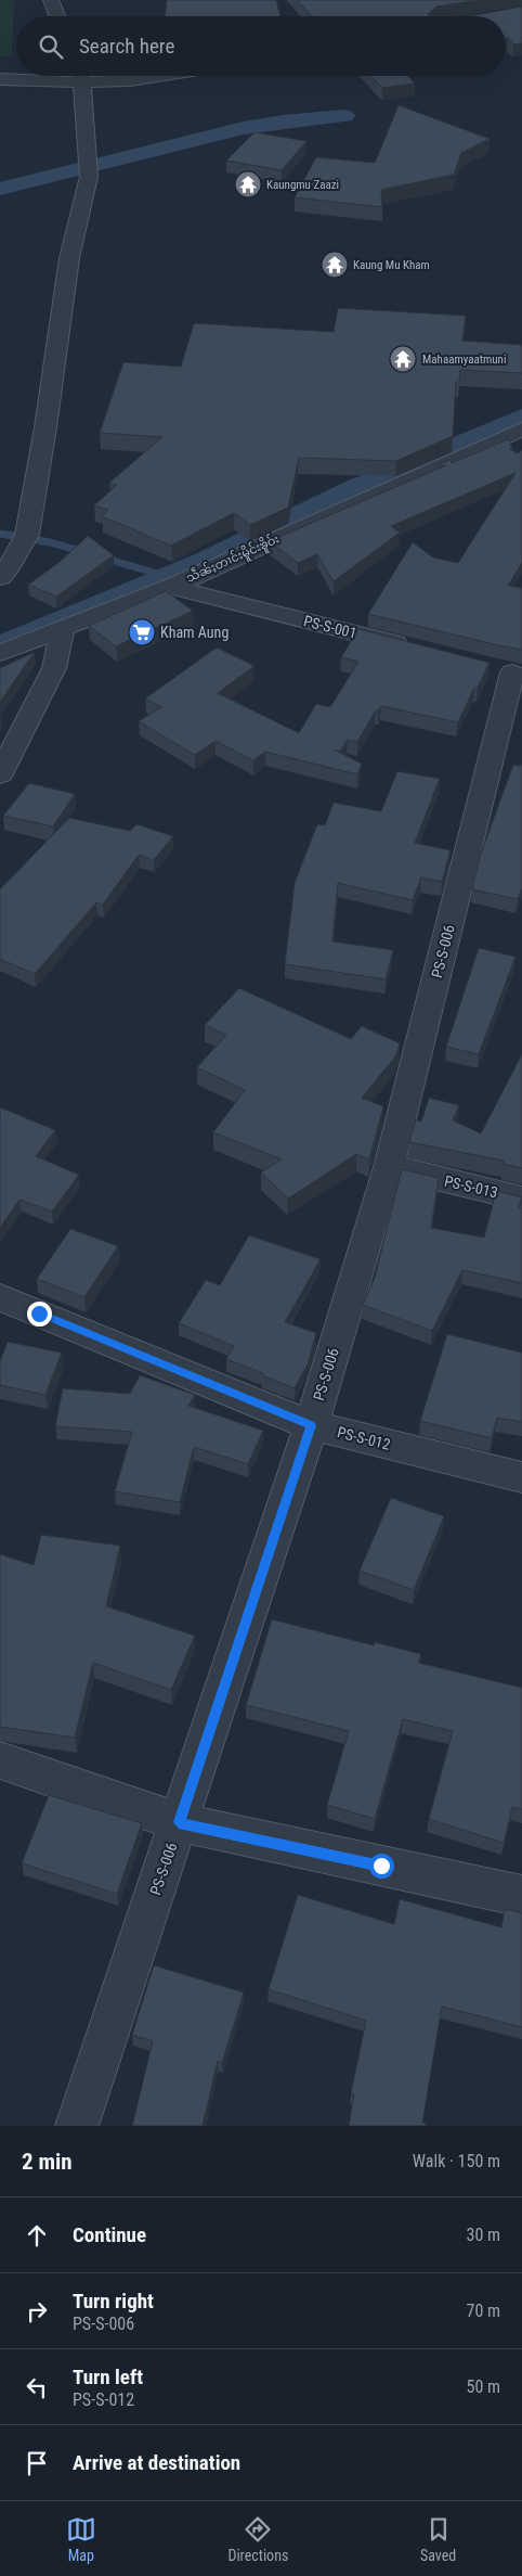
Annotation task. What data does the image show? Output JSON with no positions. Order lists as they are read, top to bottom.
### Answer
{
  "streets": {
    "street": [
      "သဵၼ်ႈတၢင်းမိူင်းၶိူဝ်း",
      "PS-S-001",
      "PS-S-006",
      "PS-S-013",
      "PS-S-012"
    ]
  },
  "crossings": [
    ["သဵၼ်ႈတၢင်းမိူင်းၶိူဝ်း", "PS-S-001"],
    ["PS-S-006", "PS-S-013"],
    ["PS-S-006", "PS-S-012"]
  ],
  "places": {
    "temple": ["Kaungmu Zaazi", "Kaung Mu Kham", "Mahaamyaatmuni"],
    "supermarket": ["Kham Aung"]
  },
  "page": {
    "search": "Search here",
    "heading": ["2 min", "Walk · 150 m"],
    "list": [
      ["Continue", "30 m"],
      ["Turn right", "PS-S-006", "70 m"],
      ["Turn left", "PS-S-012", "50 m"],
      "Arrive at destination"
    ],
    "nav": ["Map", "Directions", "Saved"]
  }
}
